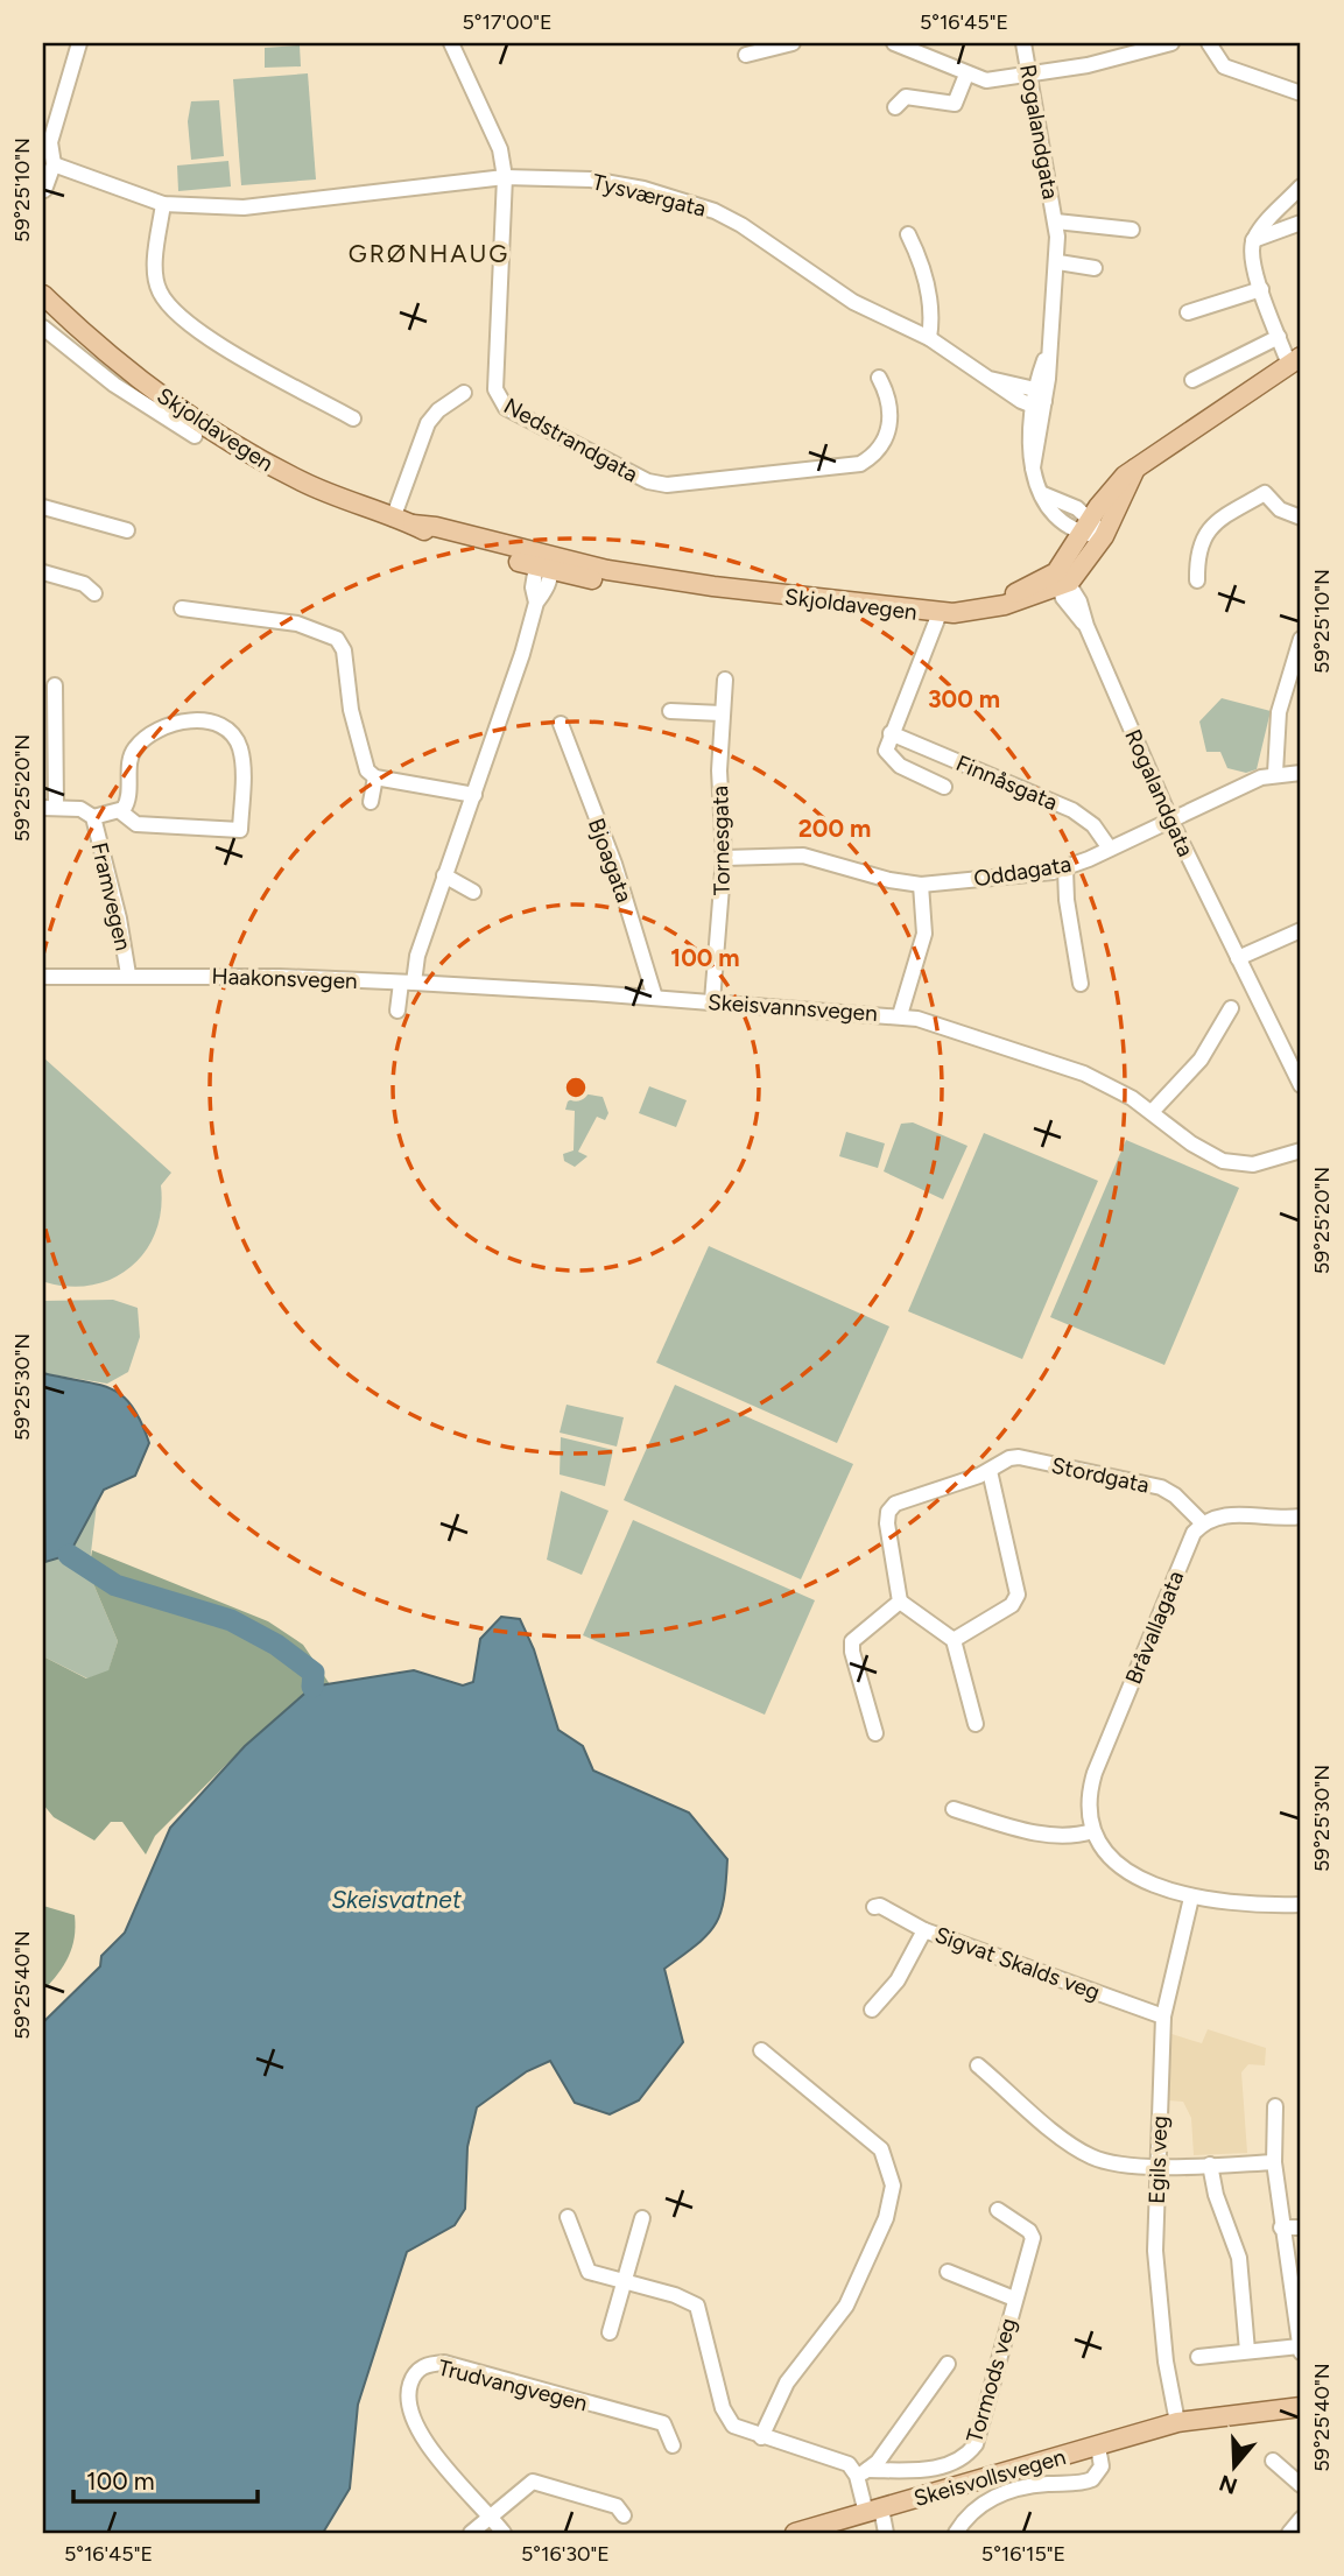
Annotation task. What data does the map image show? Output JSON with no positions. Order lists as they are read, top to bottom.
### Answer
{
  "streets": {
    "main road": ["Skjoldavegen", "Skeisvollsvegen"],
    "street": [
      "Rogalandgata",
      "Tysværgata",
      "Nedstrandgata",
      "Finnåsgata",
      "Tornesgata",
      "Bjoagata",
      "Oddagata",
      "Framvegen",
      "Haakonsvegen",
      "Skeisvannsvegen",
      "Stordgata",
      "Bråvallagata",
      "Sigvat Skalds veg",
      "Egils veg",
      "Tormods veg",
      "Trudvangvegen"
    ]
  },
  "crossings": [
    ["Rogalandgata", "Tysværgata"],
    ["Rogalandgata", "Skjoldavegen"],
    ["Rogalandgata", "Oddagata"],
    ["Tysværgata", "Nedstrandgata"],
    ["Finnåsgata", "Oddagata"],
    ["Tornesgata", "Oddagata"],
    ["Tornesgata", "Skeisvannsvegen"],
    ["Bjoagata", "Skeisvannsvegen"],
    ["Framvegen", "Haakonsvegen"],
    ["Haakonsvegen", "Skeisvannsvegen"],
    ["Stordgata", "Bråvallagata"],
    ["Sigvat Skalds veg", "Egils veg"],
    ["Egils veg", "Skeisvollsvegen"]
  ],
  "districts": ["GRØNHAUG"],
  "water": ["Skeisvatnet"],
  "scale_bar": "100 m",
  "north": "bottom",
  "coordinates": [
    "5°17'00\"E",
    "5°16'45\"E",
    "59°25'10\"N",
    "59°25'20\"N",
    "59°25'30\"N",
    "59°25'40\"N",
    "5°16'30\"E",
    "5°16'15\"E"
  ],
  "rings": ["300 m", "200 m", "100 m"]
}
